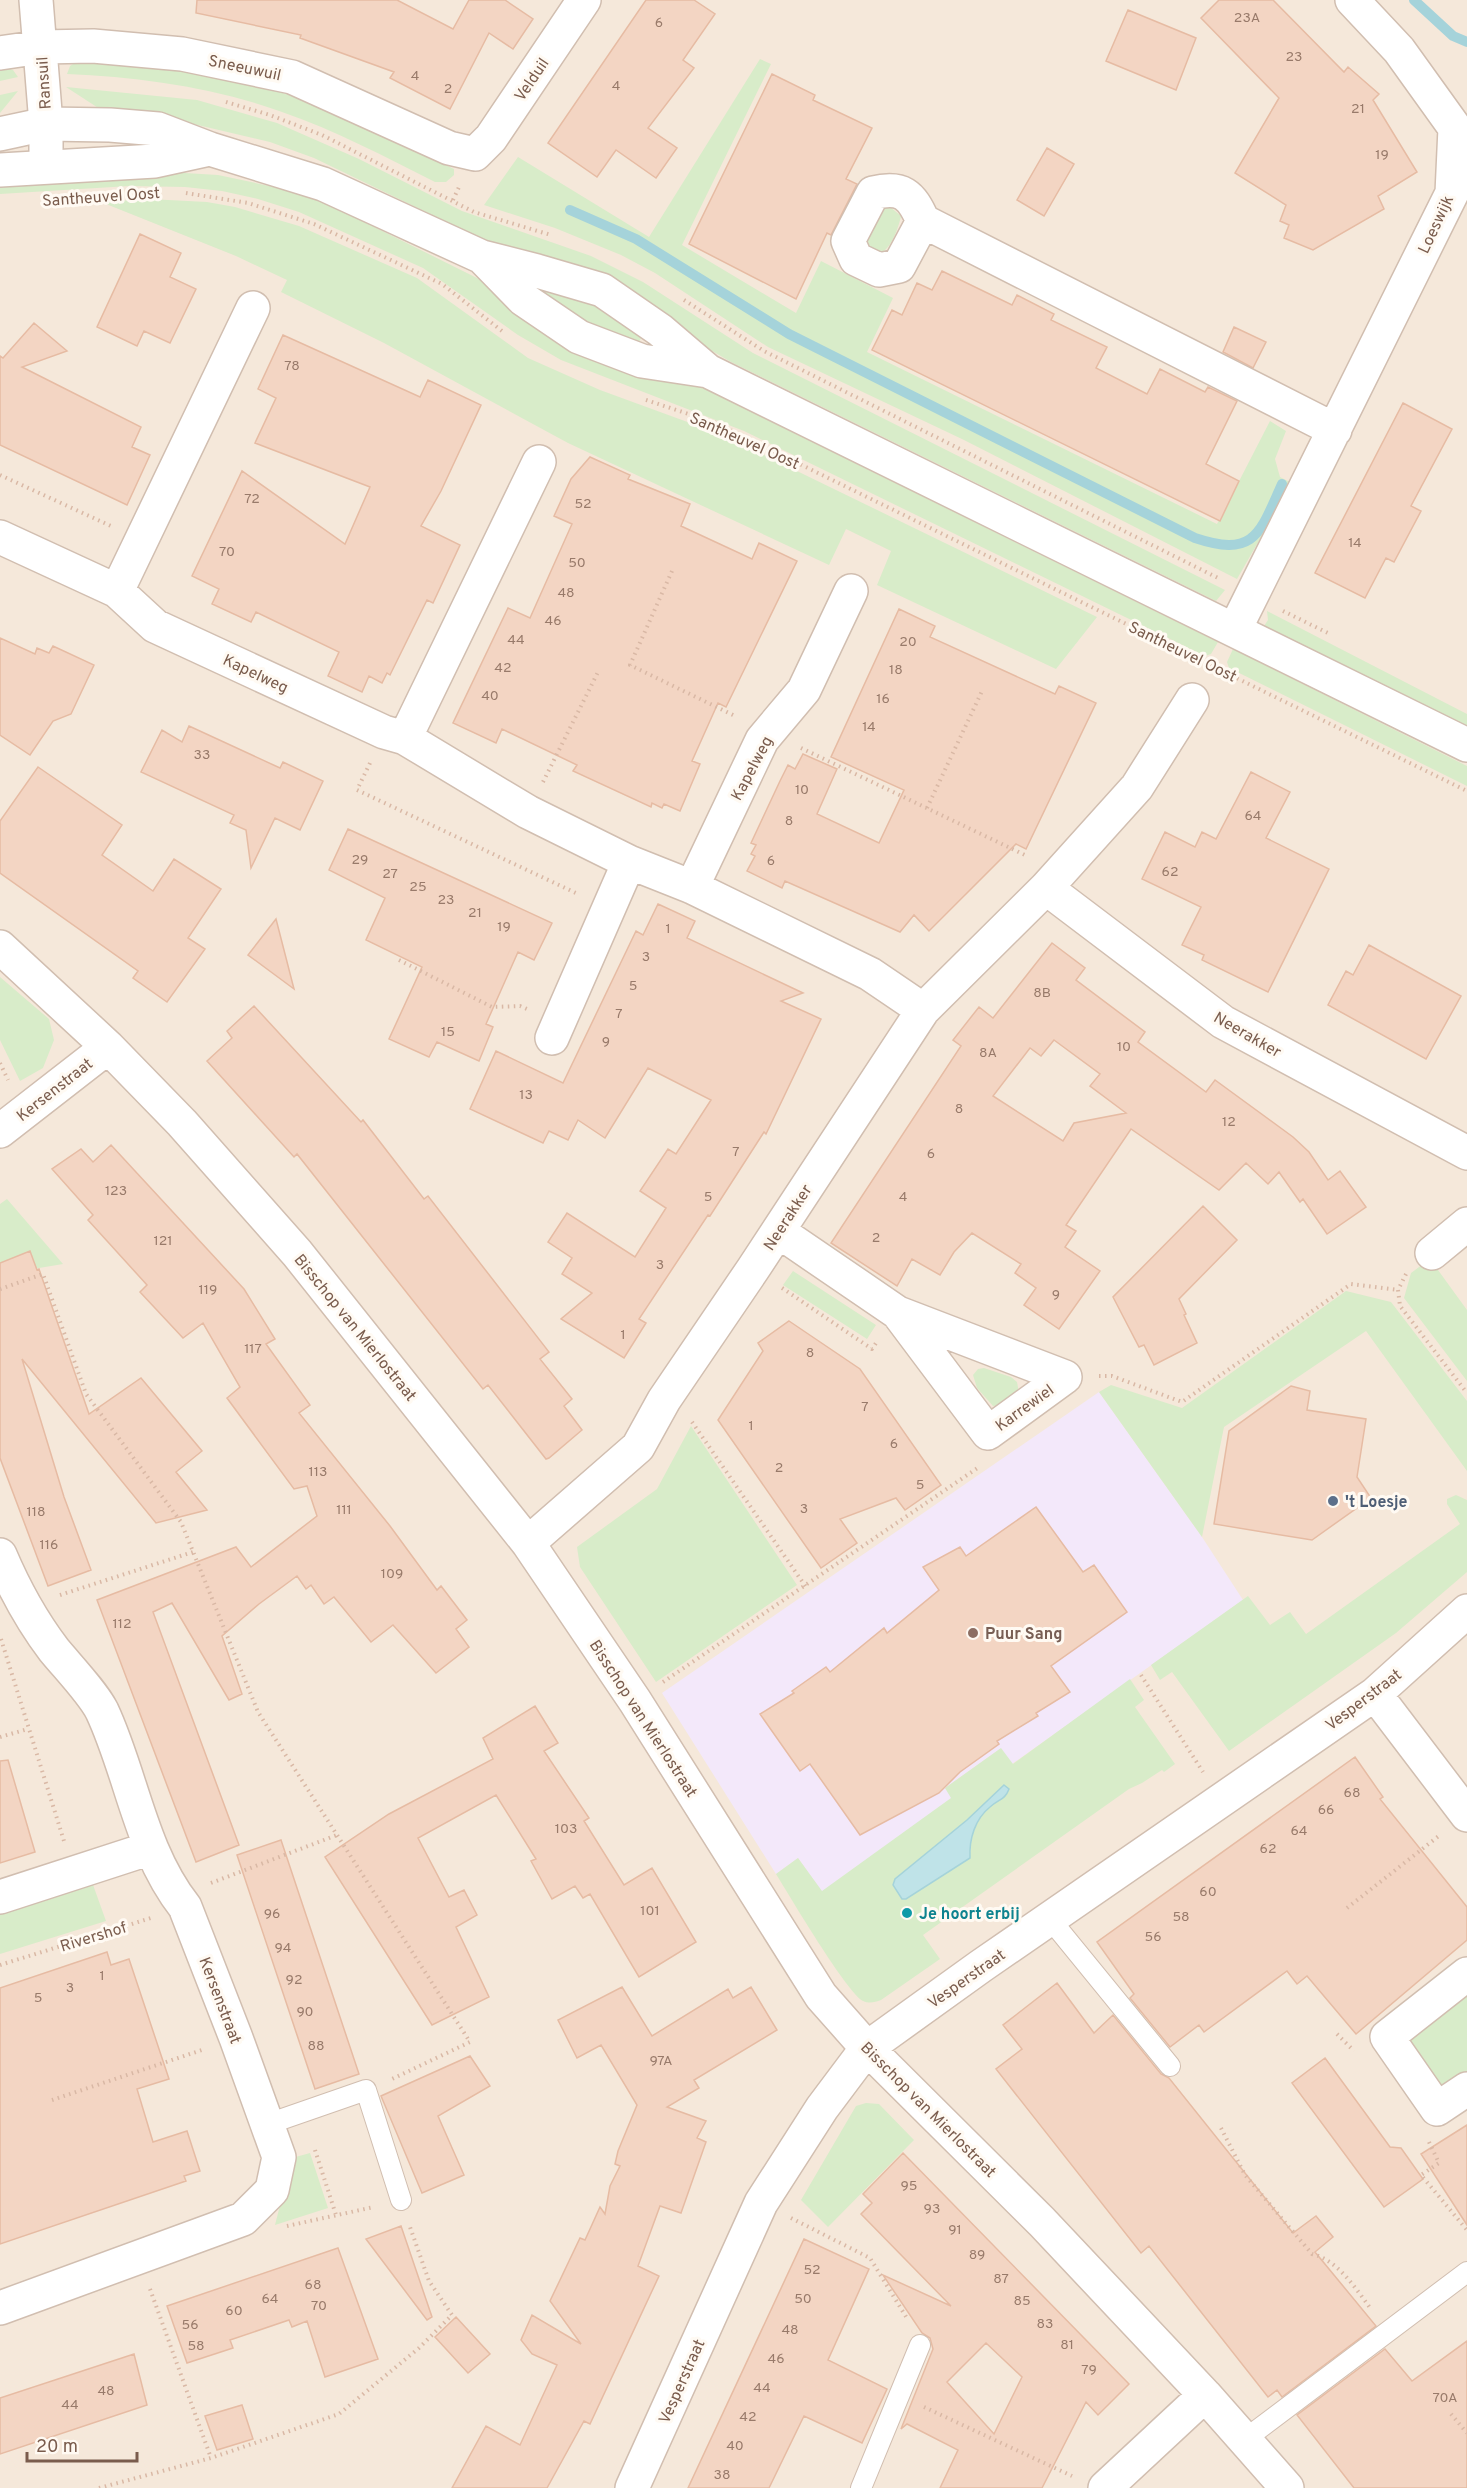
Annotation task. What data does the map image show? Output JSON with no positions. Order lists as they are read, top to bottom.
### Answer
{
  "streets": {
    "street": [
      "Sneeuwuil",
      "Velduil",
      "Ransuil",
      "Santheuvel Oost",
      "Loeswijk",
      "Kapelweg",
      "Neerakker",
      "Kersenstraat",
      "Bisschop van Mierlostraat",
      "Karrewiel",
      "Vesperstraat"
    ],
    "path": ["Rivershof"]
  },
  "crossings": [
    ["Sneeuwuil", "Velduil"],
    ["Sneeuwuil", "Ransuil"],
    ["Ransuil", "Santheuvel Oost"],
    ["Santheuvel Oost", "Loeswijk"],
    ["Kapelweg", "Neerakker"],
    ["Neerakker", "Bisschop van Mierlostraat"],
    ["Neerakker", "Karrewiel"],
    ["Kersenstraat", "Bisschop van Mierlostraat"],
    ["Kersenstraat", "Rivershof"],
    ["Bisschop van Mierlostraat", "Vesperstraat"]
  ],
  "places": ["'t Loesje", "Puur Sang", "Je hoort erbij"],
  "house_numbers": [
    "23A",
    "6",
    "23",
    "4",
    "4",
    "2",
    "21",
    "19",
    "78",
    "72",
    "52",
    "14",
    "70",
    "50",
    "48",
    "46",
    "44",
    "20",
    "42",
    "18",
    "40",
    "16",
    "14",
    "33",
    "10",
    "64",
    "8",
    "29",
    "6",
    "62",
    "27",
    "25",
    "23",
    "21",
    "19",
    "1",
    "3",
    "5",
    "8B",
    "7",
    "15",
    "9",
    "10",
    "8A",
    "13",
    "8",
    "12",
    "7",
    "6",
    "123",
    "5",
    "4",
    "2",
    "121",
    "3",
    "119",
    "9",
    "1",
    "117",
    "8",
    "7",
    "1",
    "6",
    "2",
    "113",
    "5",
    "3",
    "111",
    "118",
    "116",
    "109",
    "112",
    "68",
    "66",
    "103",
    "64",
    "62",
    "60",
    "101",
    "96",
    "58",
    "56",
    "94",
    "1",
    "92",
    "3",
    "5",
    "90",
    "88",
    "97A",
    "95",
    "93",
    "91",
    "89",
    "52",
    "87",
    "68",
    "64",
    "50",
    "85",
    "70",
    "60",
    "83",
    "56",
    "48",
    "81",
    "58",
    "46",
    "79",
    "44",
    "48",
    "70A",
    "44",
    "42",
    "40",
    "38"
  ],
  "scale_bar": "20 m"
}
